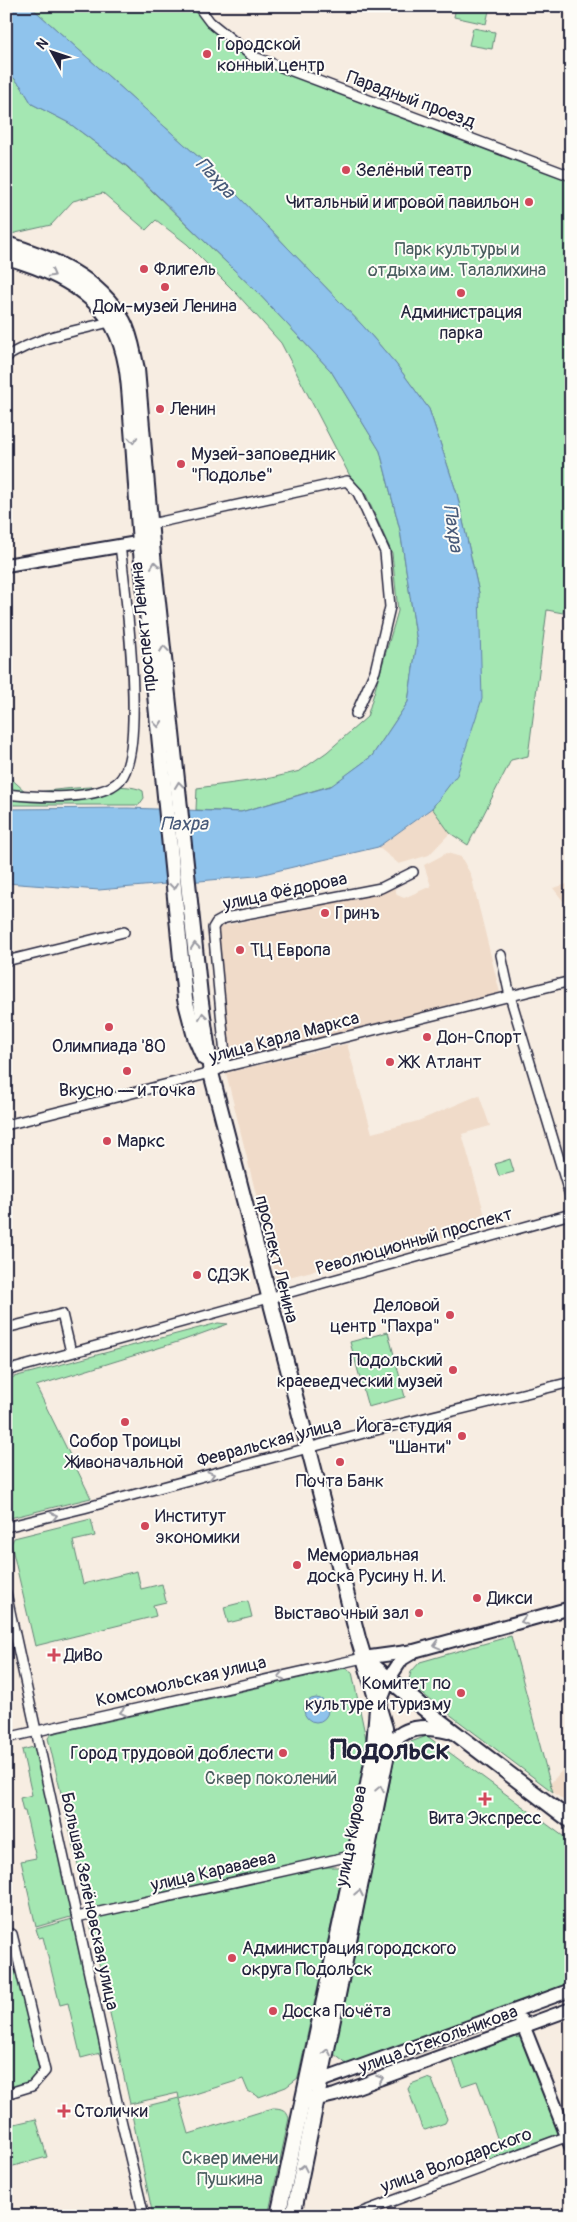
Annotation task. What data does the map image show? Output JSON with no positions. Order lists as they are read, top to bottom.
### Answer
{
  "streets": {
    "main road": ["проспект Ленина", "улица Кирова", "улица Стекольникова"],
    "street": [
      "Парадный проезд",
      "улица Фёдорова",
      "улица Карла Маркса",
      "Революционный проспект",
      "Февральская улица",
      "Комсомольская улица",
      "улица Караваева",
      "Большая Зелёновская улица",
      "улица Володарского"
    ]
  },
  "crossings": [
    ["проспект Ленина", "улица Карла Маркса"],
    ["проспект Ленина", "Революционный проспект"],
    ["проспект Ленина", "Февральская улица"],
    ["проспект Ленина", "Комсомольская улица"],
    ["проспект Ленина", "улица Кирова"],
    ["улица Фёдорова", "улица Карла Маркса"],
    ["Комсомольская улица", "Большая Зелёновская улица"],
    ["улица Кирова", "улица Караваева"],
    ["улица Кирова", "улица Стекольникова"],
    ["улица Караваева", "Большая Зелёновская улица"]
  ],
  "one_way": ["Февральская улица", "Комсомольская улица"],
  "districts": ["Подольск"],
  "water": ["Пахра"],
  "parks": ["Парк культуры и отдыха им. Талалихина", "Сквер поколений", "Сквер имени Пушкина"],
  "places": {
    "other": [
      "Городской конный центр",
      "Зелёный театр",
      "Читальный и игровой павильон",
      "Флигель",
      "Дом-музей Ленина",
      "Администрация парка",
      "Ленин",
      "Музей-заповедник \"Подолье\"",
      "Гринъ",
      "ТЦ Европа",
      "Олимпиада '80",
      "Дон-Спорт",
      "ЖК Атлант",
      "Вкусно — и точка",
      "Маркс",
      "СДЭК",
      "Деловой центр \"Пахра\"",
      "Подольский краеведческий музей",
      "Собор Троицы Живоначальной",
      "Йога-студия \"Шанти\"",
      "Почта Банк",
      "Институт экономики",
      "Мемориальная доска Русину Н. И.",
      "Дикси",
      "Выставочный зал",
      "Комитет по культуре и туризму",
      "Город трудовой доблести",
      "Администрация городского округа Подольск",
      "Доска Почёта"
    ],
    "health": ["ДиВо", "Вита Экспресс", "Столички"]
  },
  "north": "top left"
}
